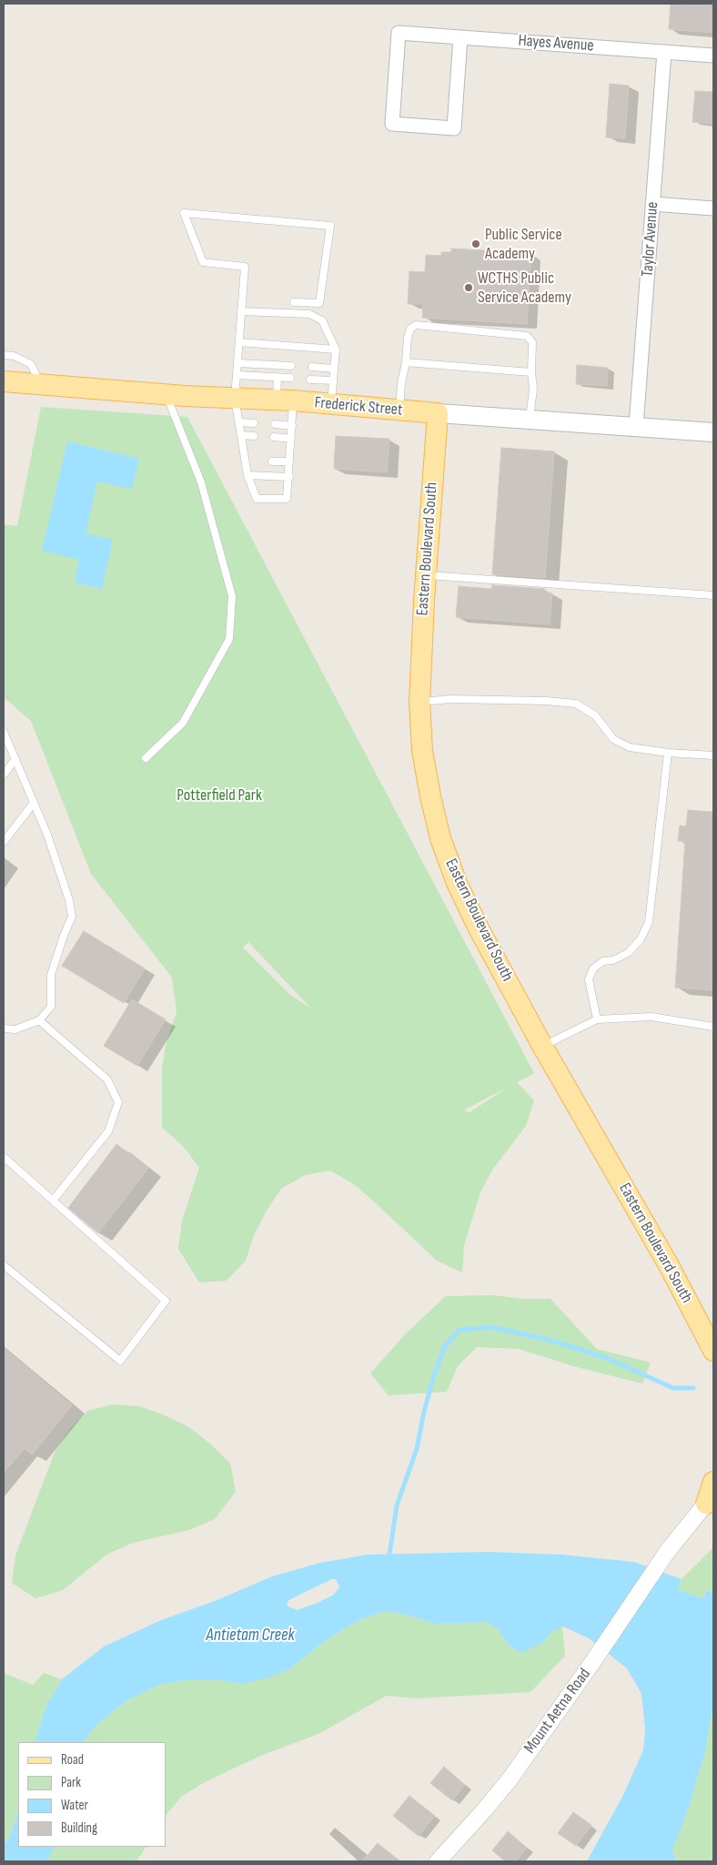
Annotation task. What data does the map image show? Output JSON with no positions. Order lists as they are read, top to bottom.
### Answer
{
  "streets": {
    "main road": ["Frederick Street", "Eastern Boulevard South"],
    "street": ["Hayes Avenue", "Taylor Avenue", "Mount Aetna Road"]
  },
  "crossings": [
    ["Hayes Avenue", "Taylor Avenue"],
    ["Taylor Avenue", "Frederick Street"],
    ["Frederick Street", "Eastern Boulevard South"]
  ],
  "water": ["Antietam Creek"],
  "parks": ["Potterfield Park"],
  "places": ["Public Service Academy", "WCTHS Public Service Academy"],
  "legend": [
    "Road",
    "Park",
    "Water",
    "Building"
  ]
}
